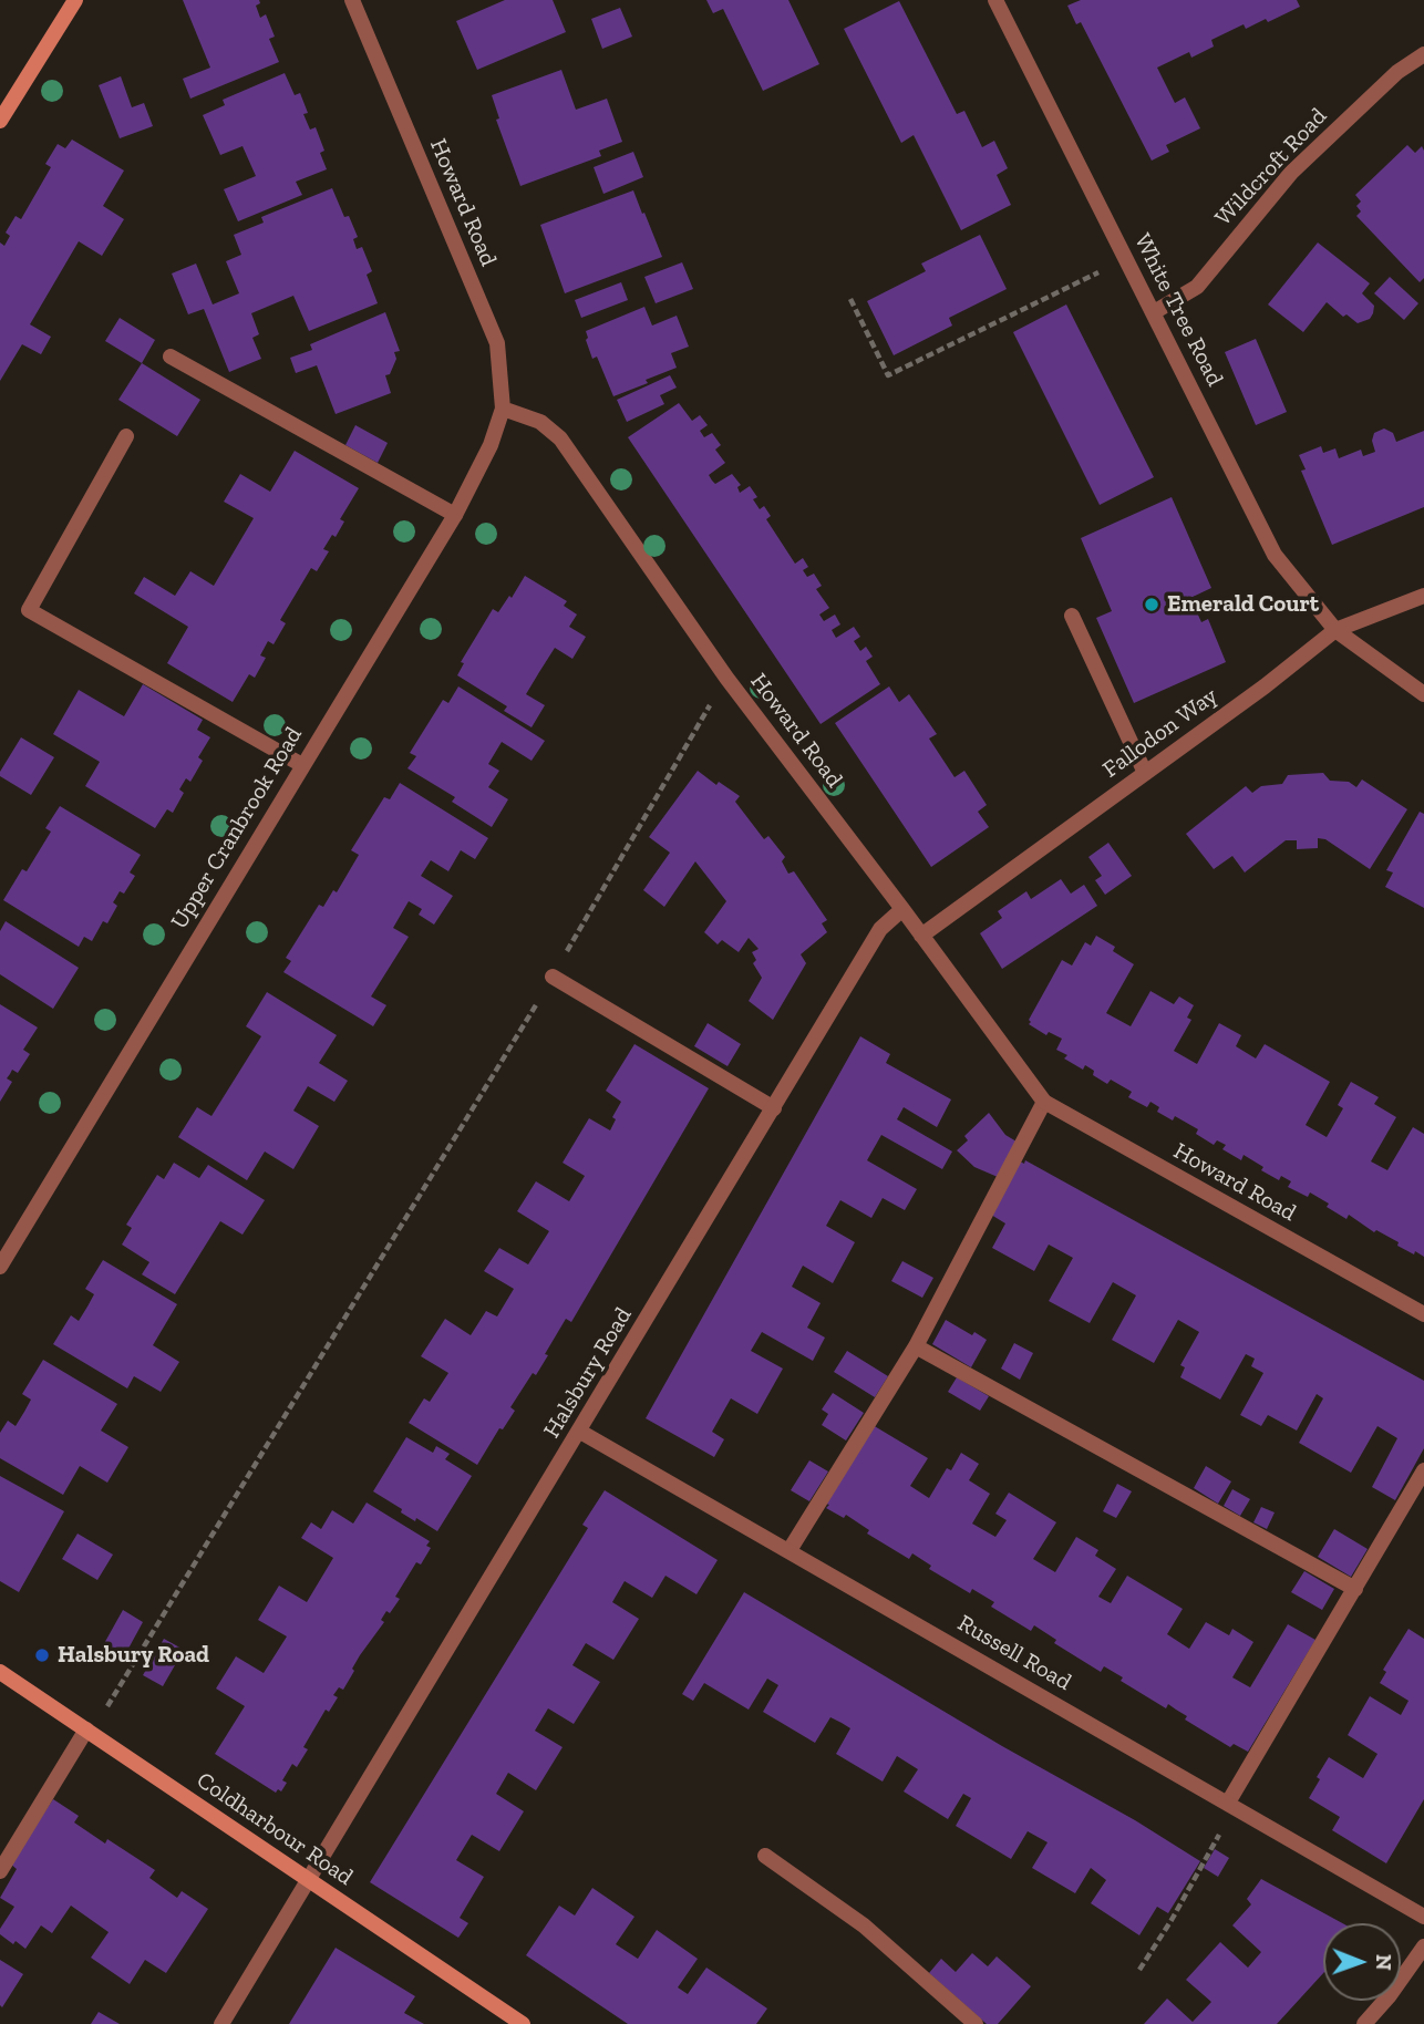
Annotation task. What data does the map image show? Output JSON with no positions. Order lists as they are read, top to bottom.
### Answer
{
  "streets": {
    "main road": ["Coldharbour Road"],
    "street": [
      "Wildcroft Road",
      "Howard Road",
      "White Tree Road",
      "Fallodon Way",
      "Upper Cranbrook Road",
      "Halsbury Road",
      "Russell Road"
    ]
  },
  "crossings": [
    ["Wildcroft Road", "White Tree Road"],
    ["Howard Road", "Fallodon Way"],
    ["Howard Road", "Upper Cranbrook Road"],
    ["Howard Road", "Halsbury Road"],
    ["White Tree Road", "Fallodon Way"],
    ["Halsbury Road", "Russell Road"],
    ["Halsbury Road", "Coldharbour Road"]
  ],
  "places": ["Emerald Court", "Halsbury Road"],
  "north": "right"
}
